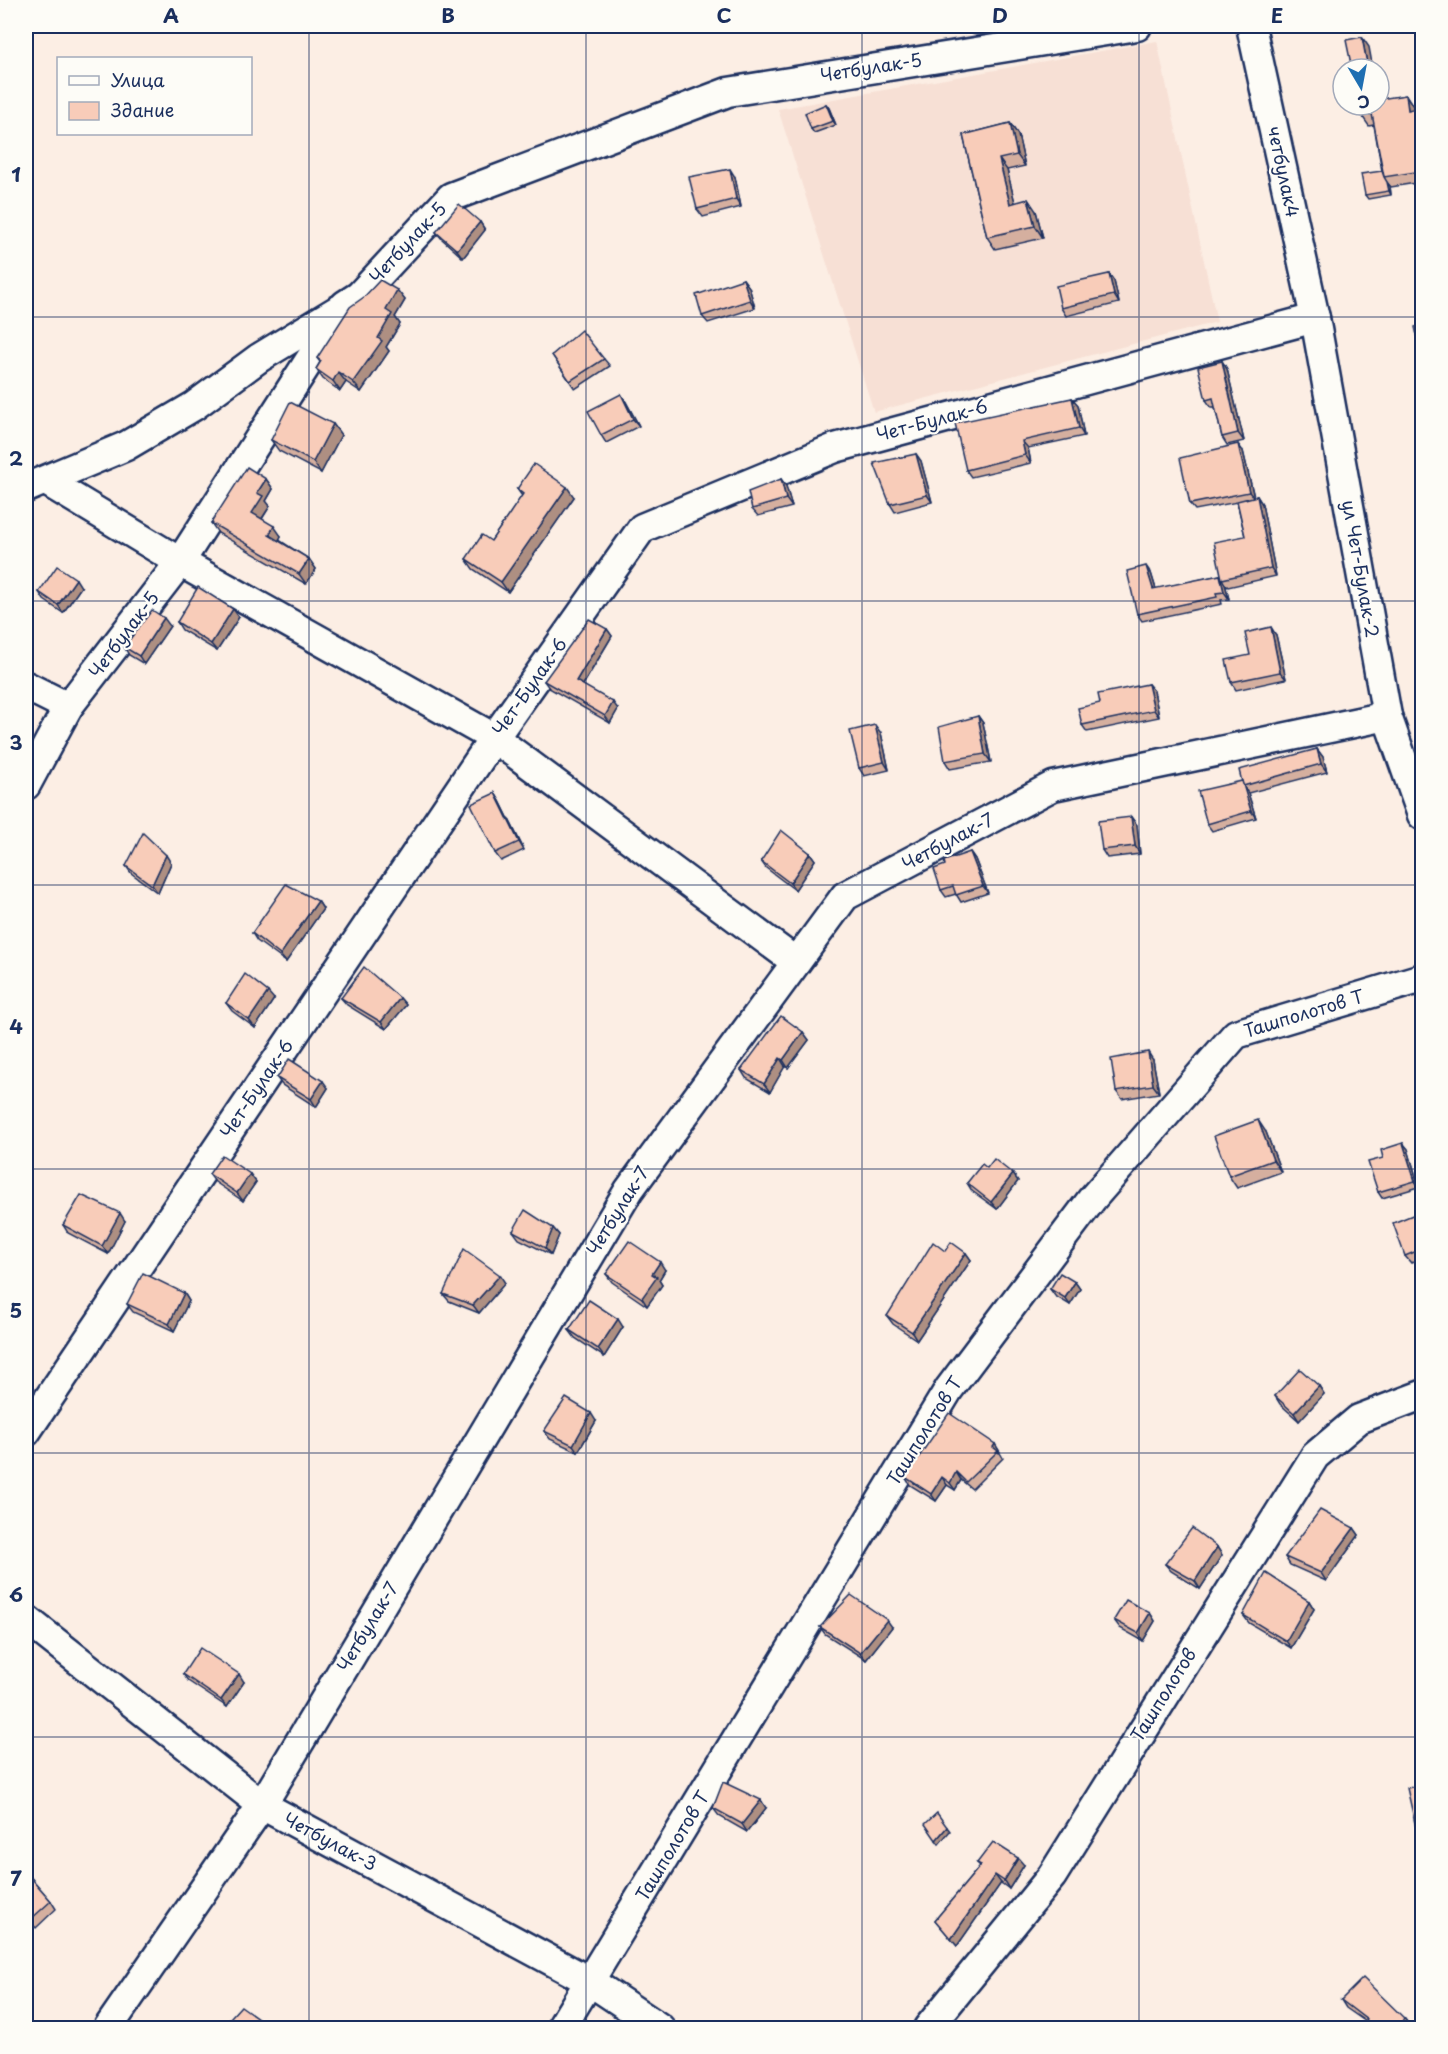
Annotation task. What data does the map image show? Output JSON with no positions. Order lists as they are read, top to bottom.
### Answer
{
  "streets": {
    "street": [
      "Четбулак-5",
      "четбулак4",
      "Чет-Булак-6",
      "ул Чет-Булак-2",
      "Четбулак-7",
      "Ташполотов Т",
      "Ташполотов",
      "Четбулак-3"
    ]
  },
  "crossings": [
    ["четбулак4", "Чет-Булак-6"],
    ["четбулак4", "ул Чет-Булак-2"],
    ["Чет-Булак-6", "ул Чет-Булак-2"],
    ["ул Чет-Булак-2", "Четбулак-7"],
    ["Четбулак-7", "Четбулак-3"],
    ["Ташполотов Т", "Четбулак-3"]
  ],
  "legend": ["Улица", "Здание"],
  "north": "bottom",
  "grid": {
    "columns": [
      "A",
      "B",
      "C",
      "D",
      "E"
    ],
    "rows": [
      "1",
      "2",
      "3",
      "4",
      "5",
      "6",
      "7"
    ]
  }
}
